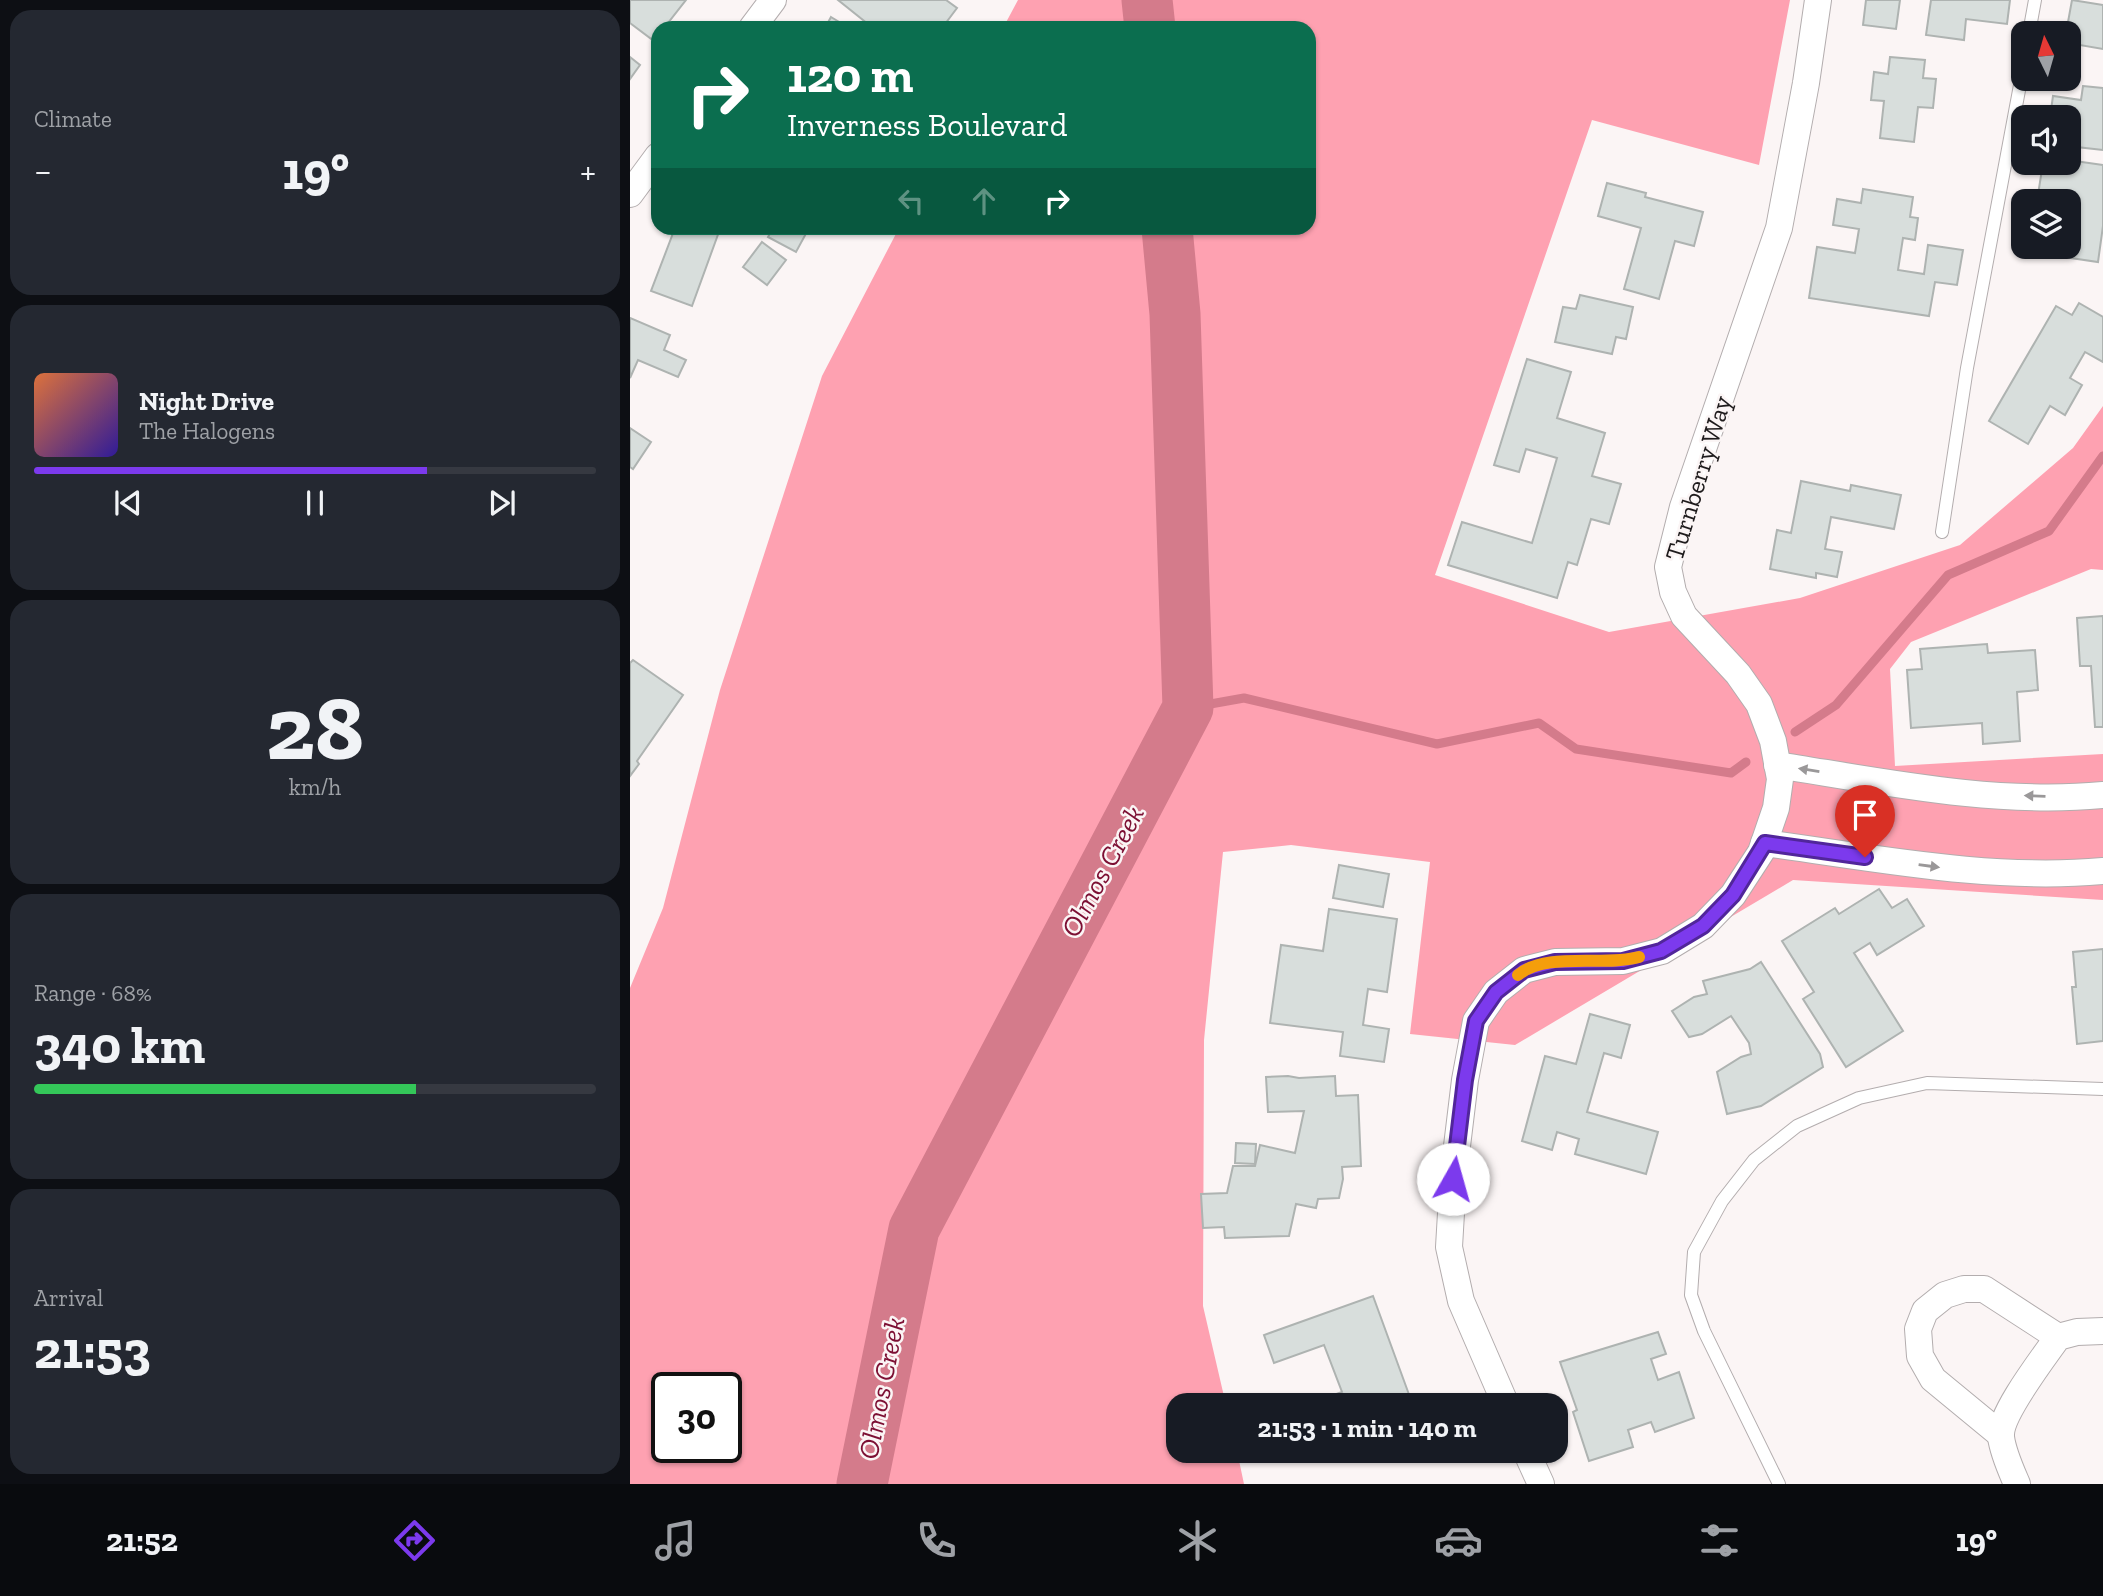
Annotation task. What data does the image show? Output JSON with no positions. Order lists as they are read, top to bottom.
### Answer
{
  "streets": {
    "street": ["Turnberry Way"]
  },
  "water": ["Olmos Creek"],
  "north": "top",
  "page": {
    "tile": [
      "Climate",
      ["28", "km/h"],
      ["Range · 68%", "340 km"],
      ["Arrival", "21:53"]
    ],
    "turn": ["120 m", "Inverness Boulevard"],
    "heat": ["−", "19°", "+"],
    "song": ["Night Drive", "The Halogens"],
    "limit": "30",
    "trip": "21:53 · 1 min · 140 m",
    "tabs": ["21:52", "19°"]
  }
}
